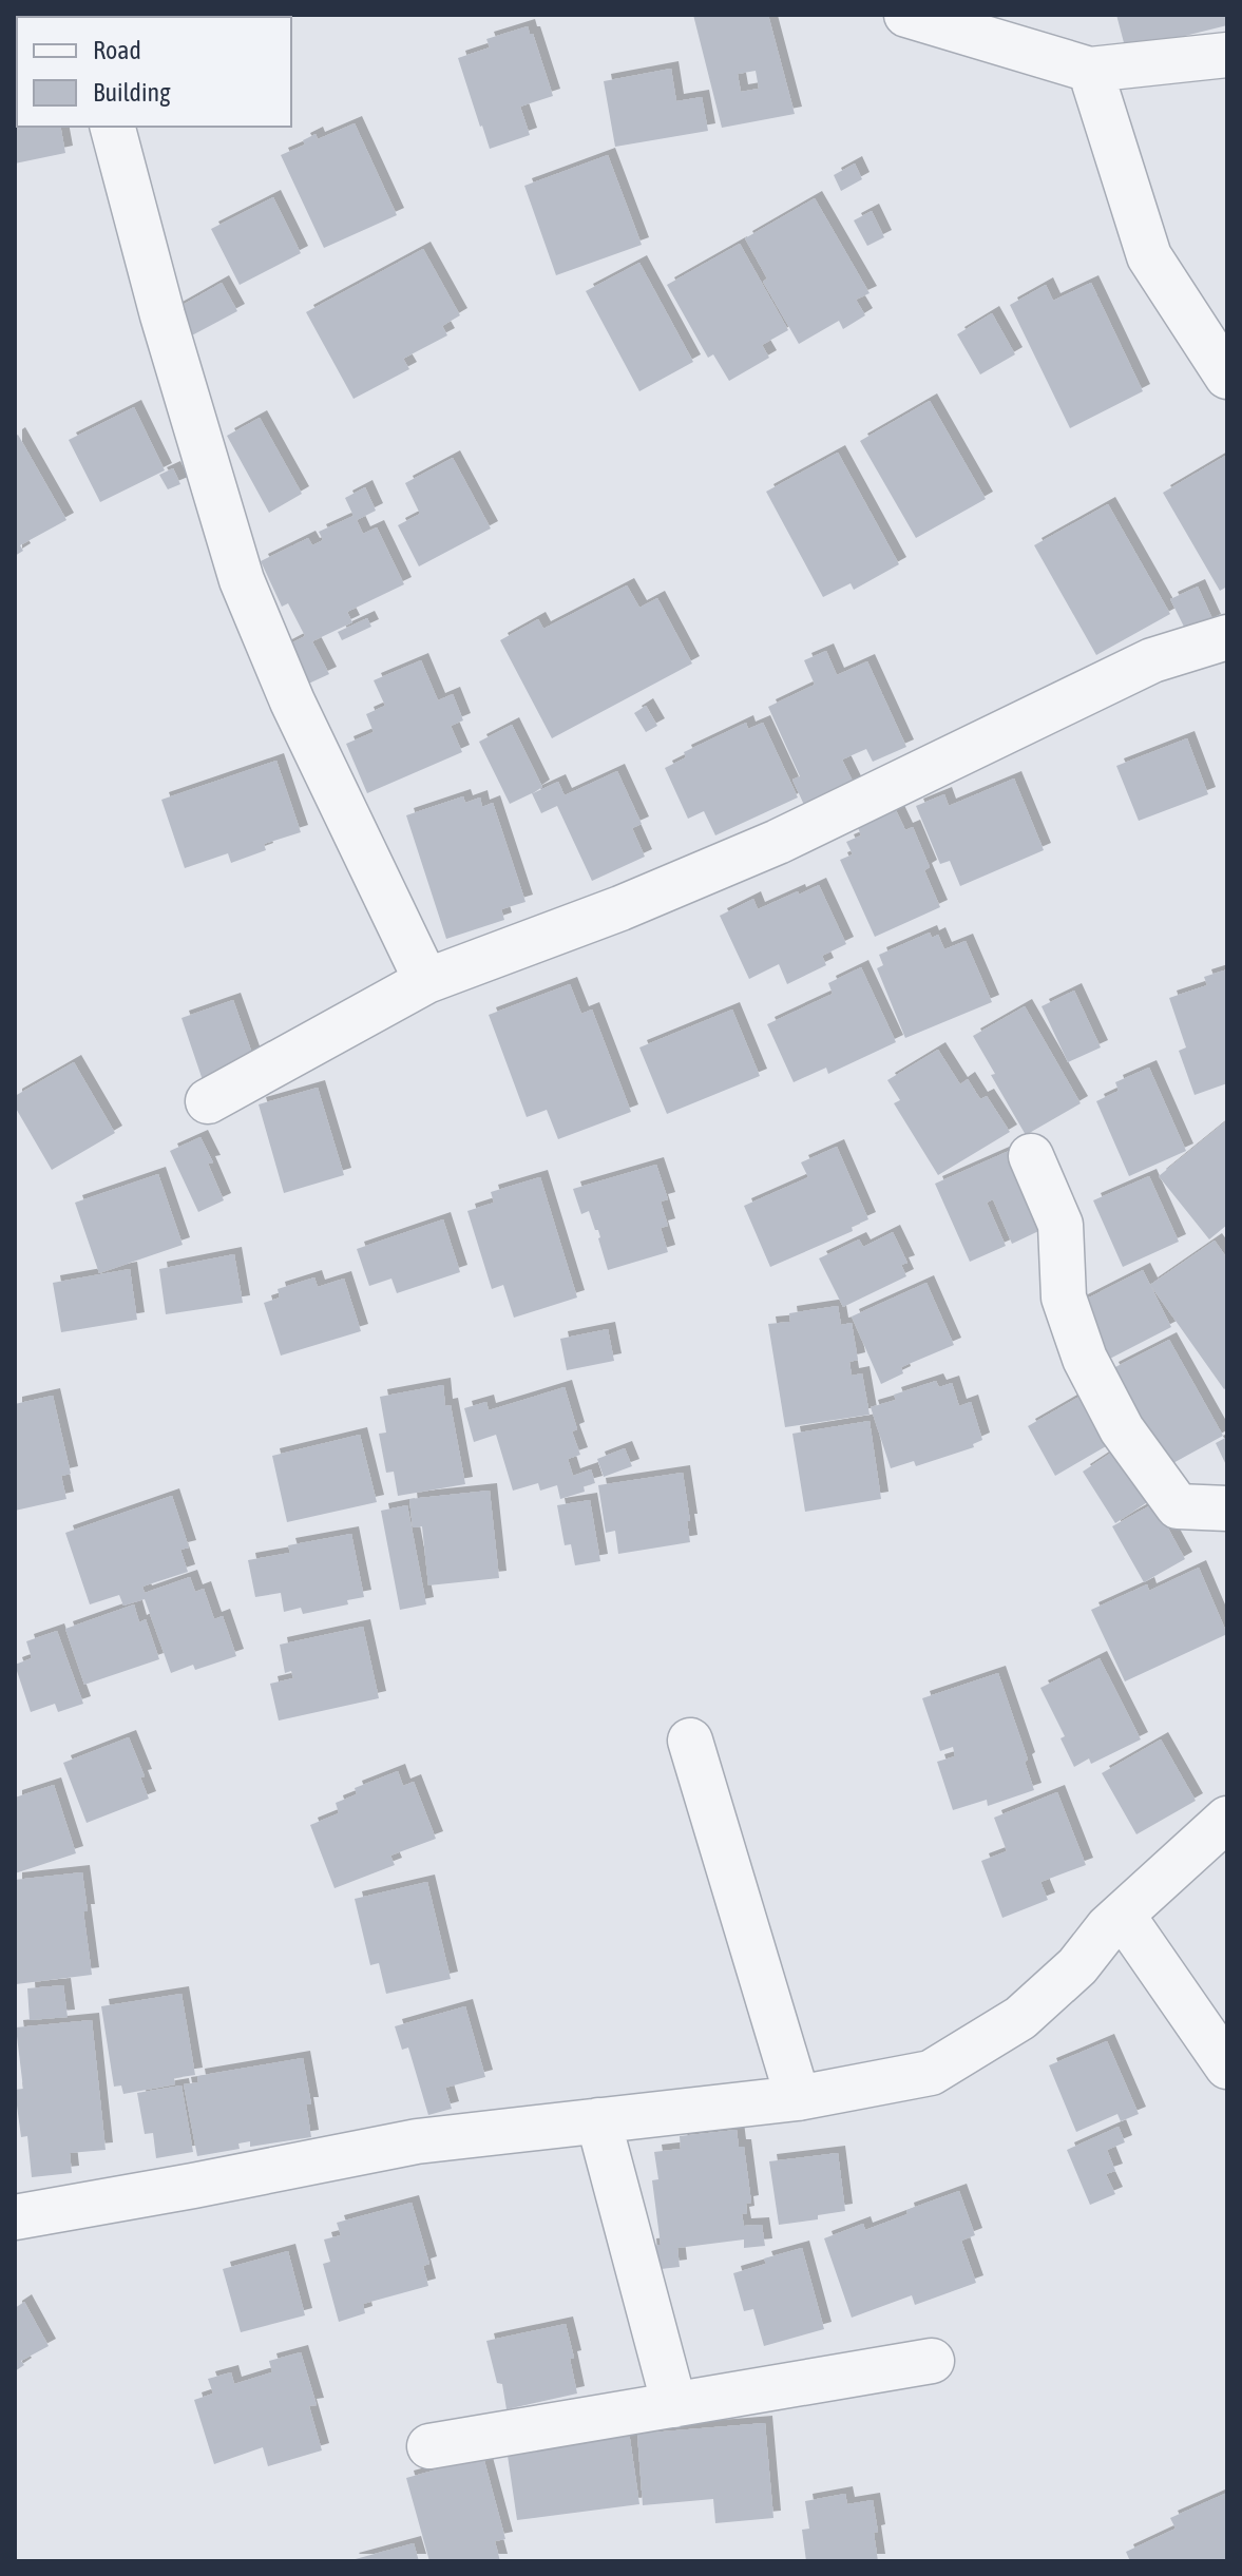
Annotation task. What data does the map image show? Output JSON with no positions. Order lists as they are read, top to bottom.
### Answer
{
  "legend": ["Road", "Building"]
}
